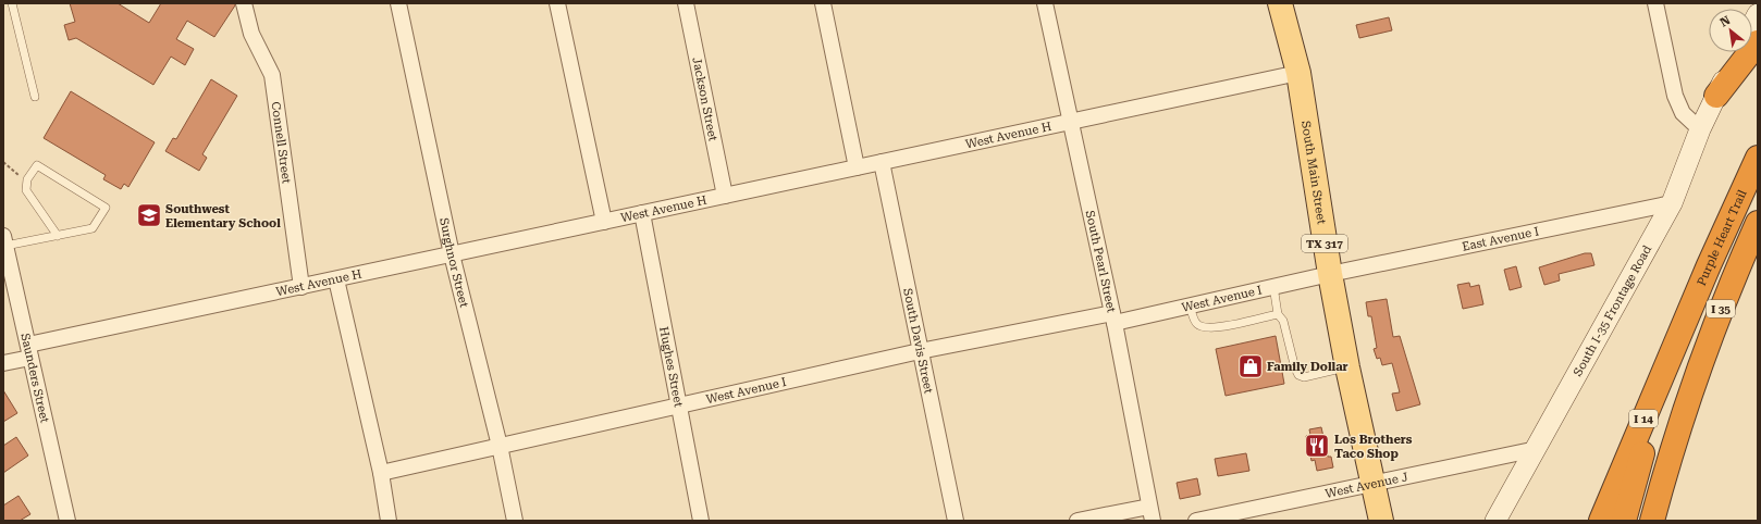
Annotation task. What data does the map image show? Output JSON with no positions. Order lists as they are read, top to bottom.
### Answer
{
  "streets": {
    "highway": ["Purple Heart Trail", "I 35", "I 14"],
    "main road": ["South Main Street", "TX 317", "South I-35 Frontage Road"],
    "street": [
      "Jackson Street",
      "West Avenue H",
      "Connell Street",
      "East Avenue I",
      "Surghnor Street",
      "South Pearl Street",
      "West Avenue I",
      "South Davis Street",
      "Hughes Street",
      "Saunders Street",
      "West Avenue J"
    ]
  },
  "crossings": [
    ["Jackson Street", "West Avenue H"],
    ["West Avenue H", "Connell Street"],
    ["West Avenue H", "South Main Street"],
    ["West Avenue H", "Surghnor Street"],
    ["West Avenue H", "South Pearl Street"],
    ["West Avenue H", "South Davis Street"],
    ["West Avenue H", "Hughes Street"],
    ["West Avenue H", "Saunders Street"],
    ["South Main Street", "East Avenue I"],
    ["South Main Street", "West Avenue I"],
    ["South Main Street", "West Avenue J"],
    ["Purple Heart Trail", "I 35"],
    ["Purple Heart Trail", "I 14"],
    ["East Avenue I", "West Avenue I"],
    ["East Avenue I", "South I-35 Frontage Road"],
    ["Surghnor Street", "West Avenue I"],
    ["South Pearl Street", "West Avenue I"],
    ["West Avenue I", "South Davis Street"],
    ["West Avenue I", "Hughes Street"],
    ["I 35", "I 14"],
    ["South I-35 Frontage Road", "West Avenue J"]
  ],
  "places": {
    "school or university": ["Southwest Elementary School"],
    "shop": ["Family Dollar"],
    "restaurant": ["Los Brothers Taco Shop"]
  },
  "north": "top left"
}
